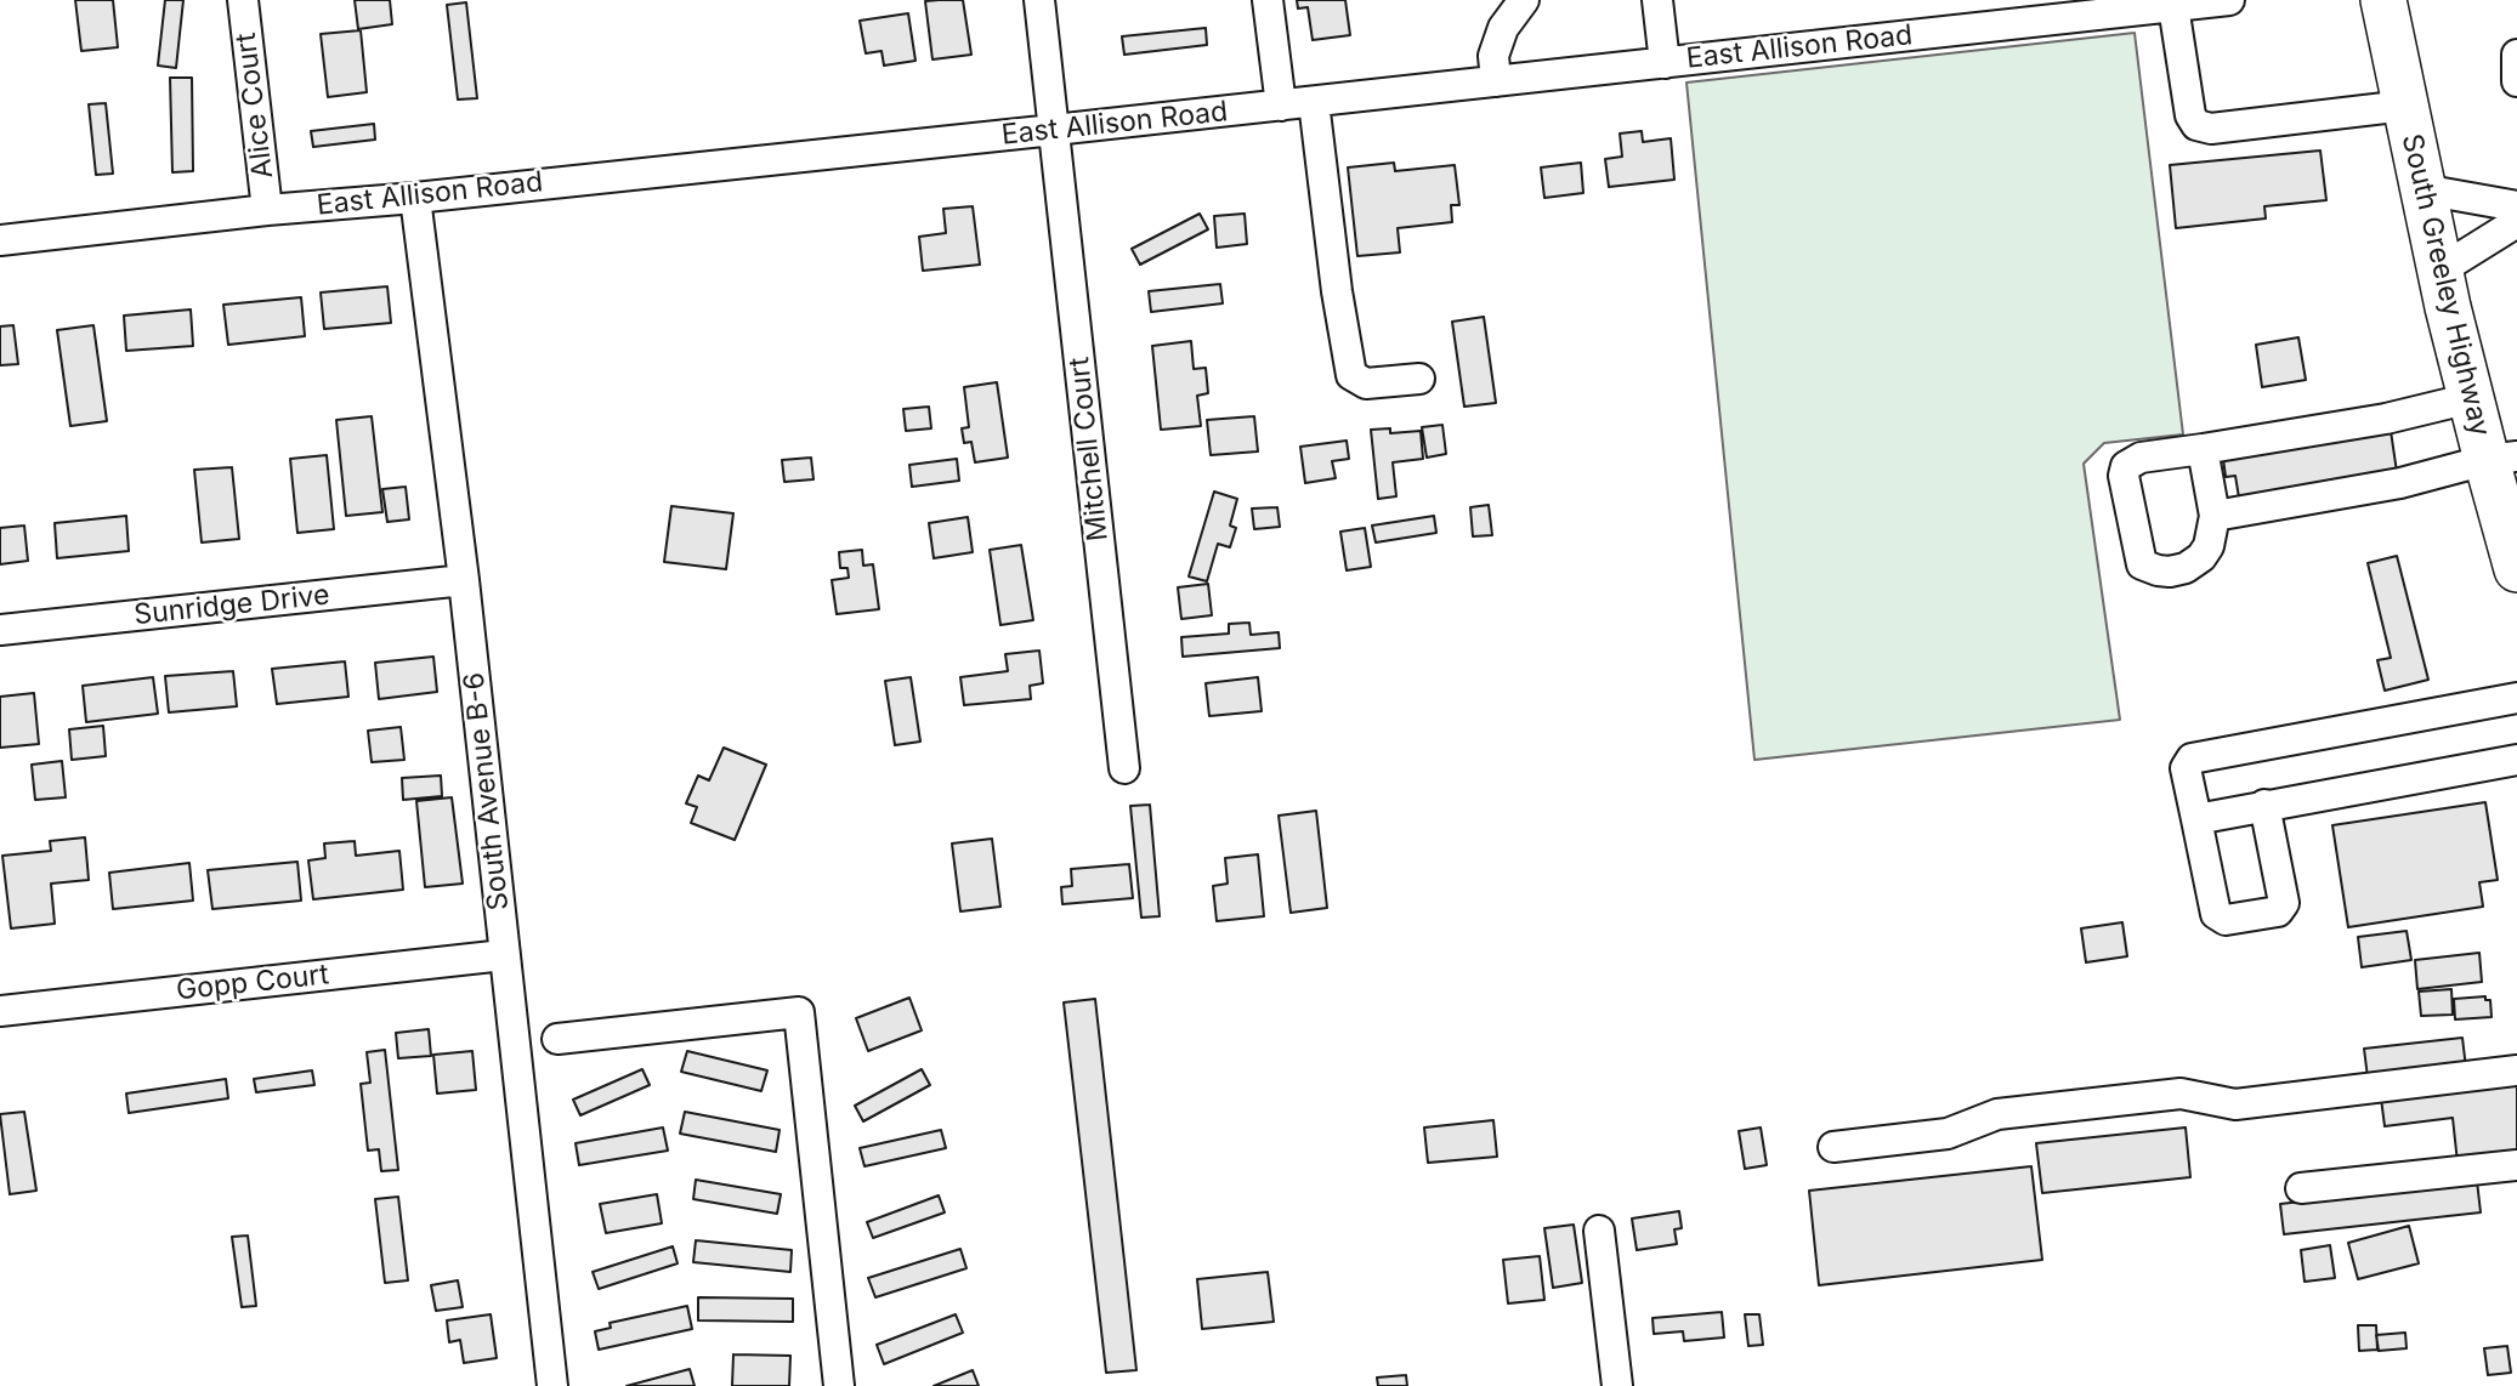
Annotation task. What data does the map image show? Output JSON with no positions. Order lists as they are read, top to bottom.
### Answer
{
  "streets": {
    "highway": ["South Greeley Highway"],
    "street": [
      "East Allison Road",
      "Alice Court",
      "Mitchell Court",
      "Sunridge Drive",
      "South Avenue B-6",
      "Gopp Court"
    ]
  },
  "crossings": [
    ["East Allison Road", "Alice Court"],
    ["East Allison Road", "Mitchell Court"],
    ["East Allison Road", "South Avenue B-6"],
    ["Sunridge Drive", "South Avenue B-6"],
    ["South Avenue B-6", "Gopp Court"]
  ]
}
